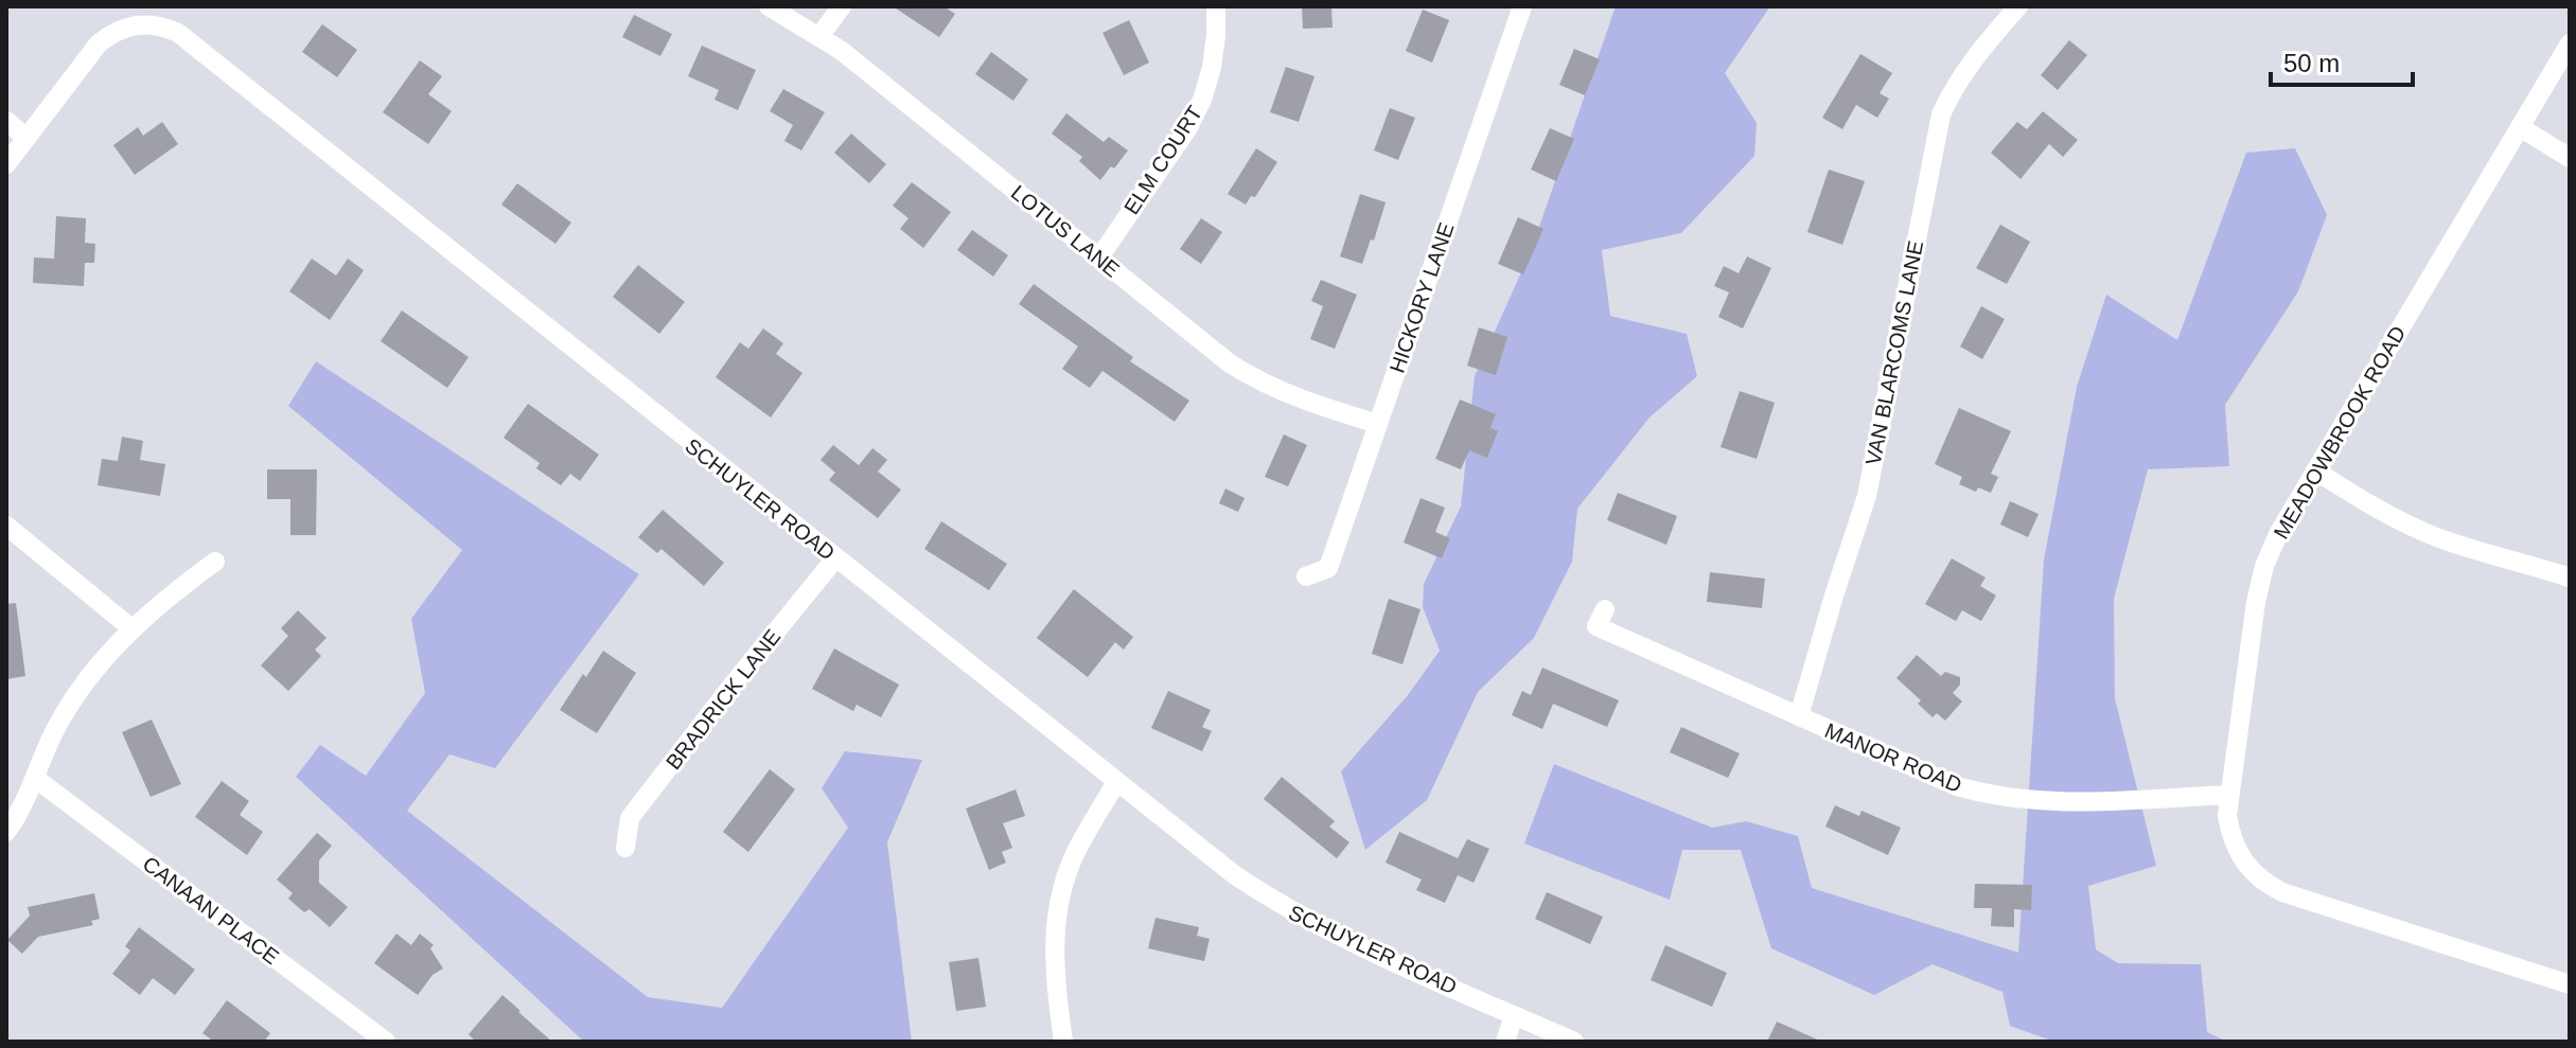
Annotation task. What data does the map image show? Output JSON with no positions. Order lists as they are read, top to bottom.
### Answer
{
  "streets": {
    "street": [
      "ELM COURT",
      "LOTUS LANE",
      "HICKORY LANE",
      "VAN BLARCOMS LANE",
      "MEADOWBROOK ROAD",
      "SCHUYLER ROAD",
      "BRADRICK LANE",
      "MANOR ROAD",
      "CANAAN PLACE"
    ]
  },
  "crossings": [
    ["ELM COURT", "LOTUS LANE"],
    ["LOTUS LANE", "HICKORY LANE"],
    ["VAN BLARCOMS LANE", "MANOR ROAD"],
    ["MEADOWBROOK ROAD", "MANOR ROAD"],
    ["SCHUYLER ROAD", "BRADRICK LANE"]
  ],
  "scale_bar": "50 m"
}
